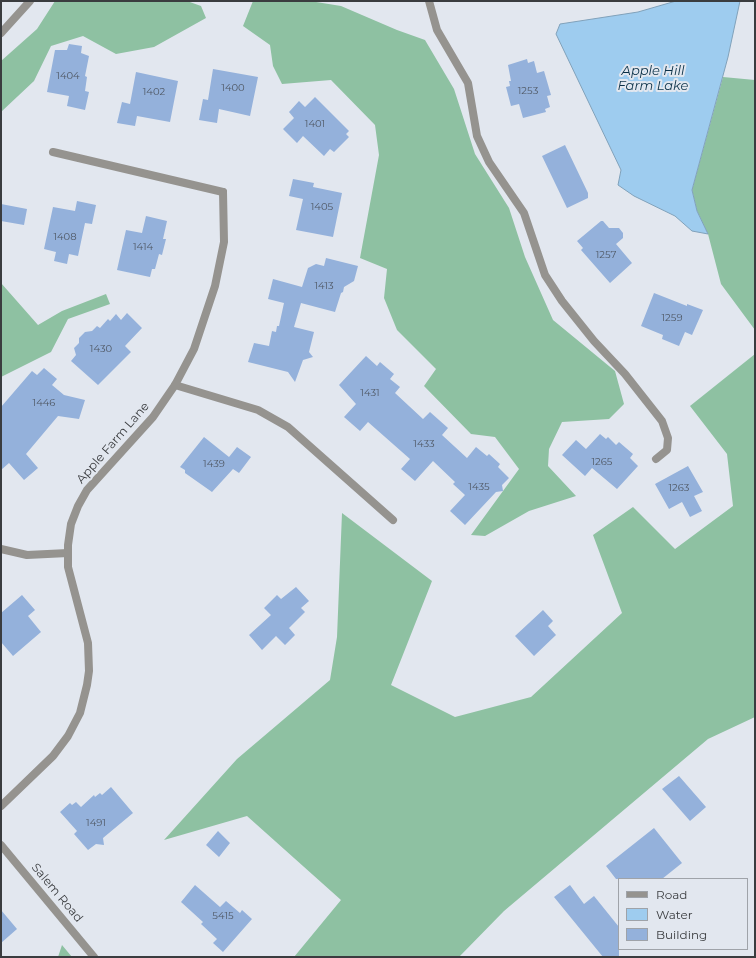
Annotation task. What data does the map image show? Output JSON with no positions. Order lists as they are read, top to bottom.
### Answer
{
  "streets": {
    "street": ["Apple Farm Lane", "Salem Road"]
  },
  "water": ["Apple Hill Farm Lake"],
  "house_numbers": [
    "1404",
    "1400",
    "1253",
    "1402",
    "1401",
    "1405",
    "1408",
    "1414",
    "1257",
    "1413",
    "1259",
    "1430",
    "1431",
    "1446",
    "1433",
    "1265",
    "1439",
    "1435",
    "1263",
    "1491",
    "5415"
  ],
  "legend": ["Road", "Water", "Building"]
}
